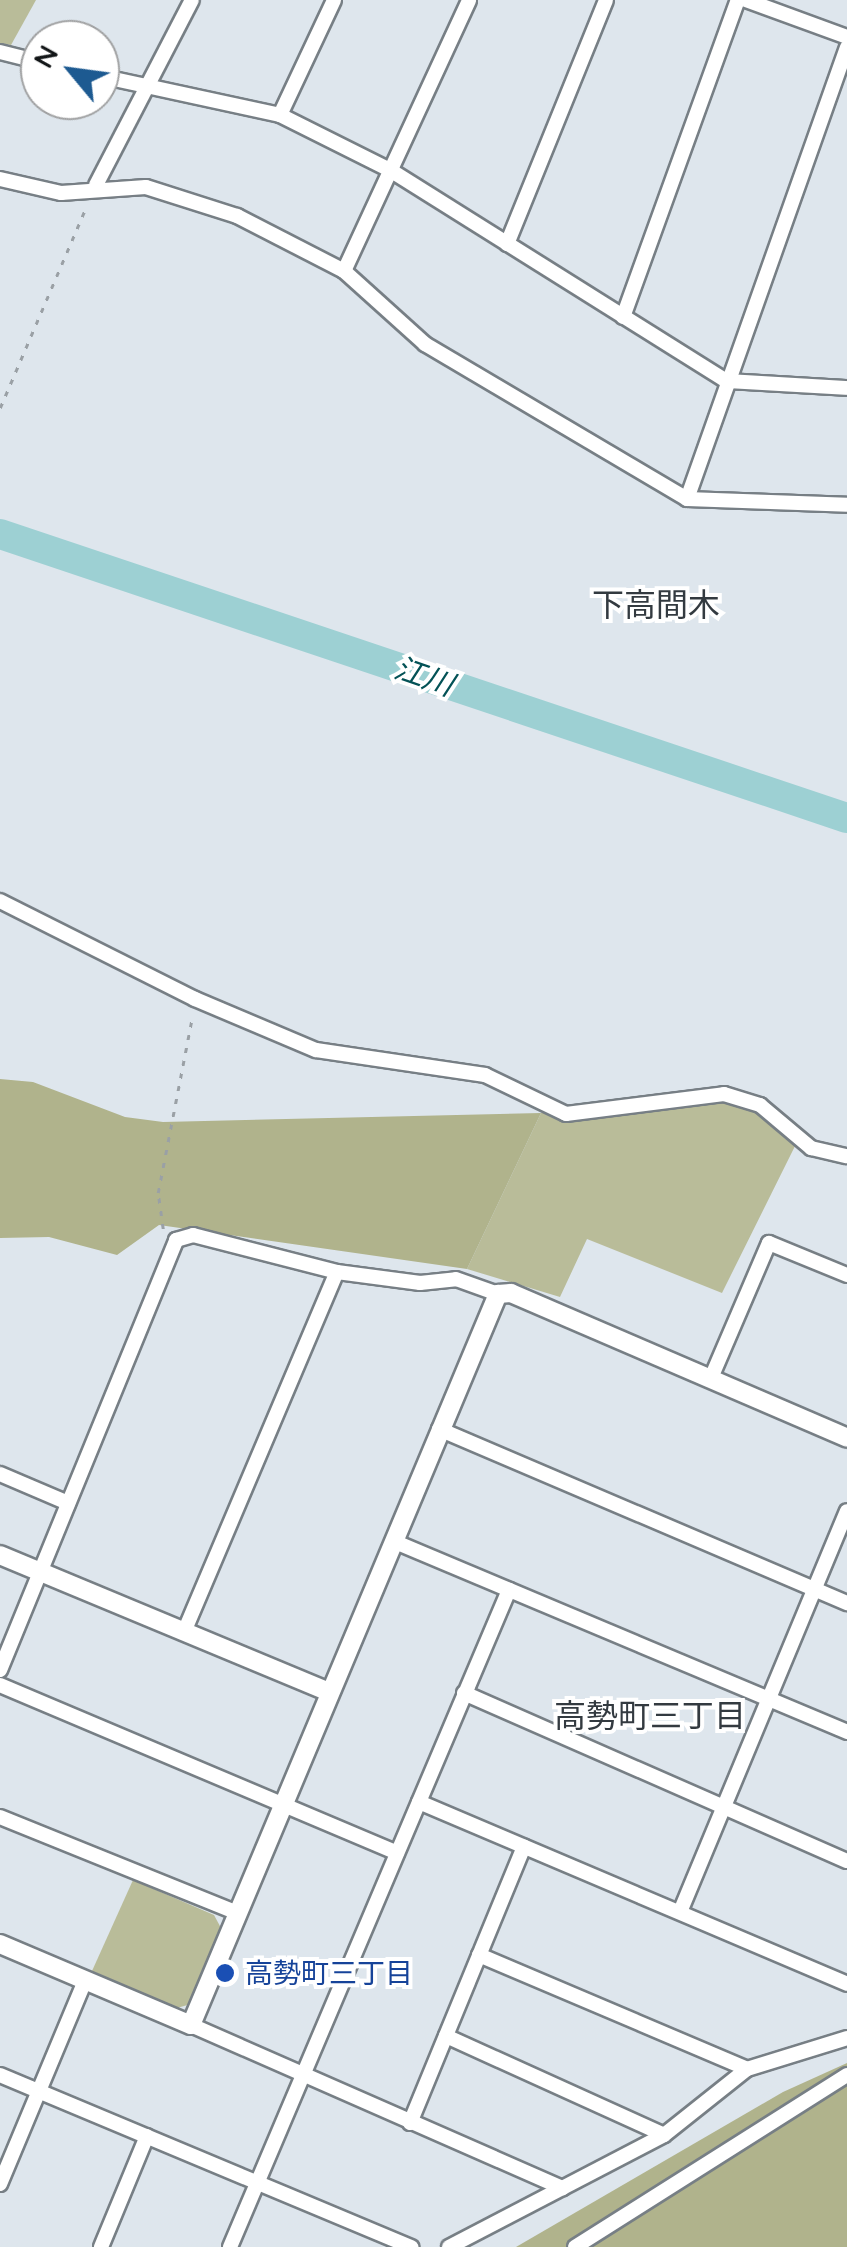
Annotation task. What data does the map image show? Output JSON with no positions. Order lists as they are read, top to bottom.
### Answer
{
  "districts": ["下高間木", "高勢町三丁目"],
  "water": ["江川"],
  "places": ["高勢町三丁目"],
  "north": "top left"
}
